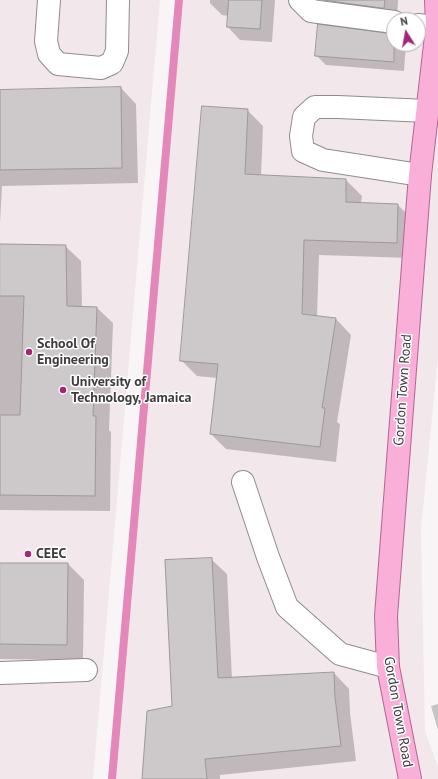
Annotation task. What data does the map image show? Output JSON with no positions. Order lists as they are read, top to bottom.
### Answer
{
  "streets": {
    "main road": ["Gordon Town Road"]
  },
  "places": ["School Of Engineering", "University of Technology, Jamaica", "CEEC"],
  "north": "top"
}
